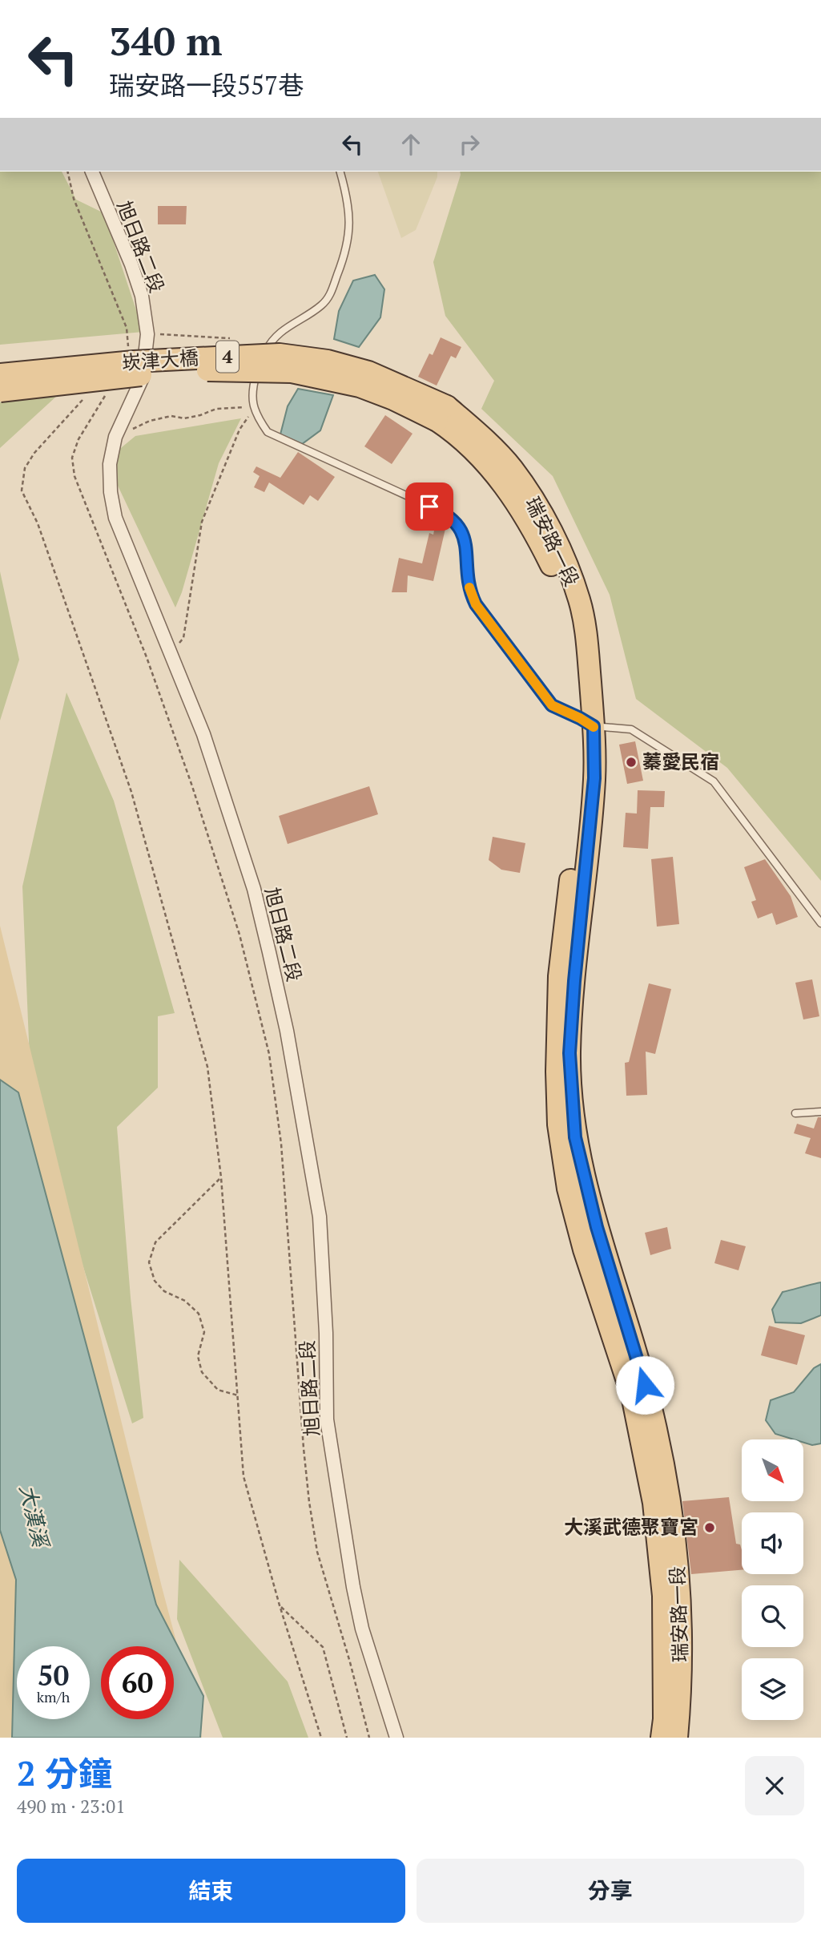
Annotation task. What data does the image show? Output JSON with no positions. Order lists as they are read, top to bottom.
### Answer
{
  "streets": {
    "main road": ["4", "崁津大橋", "瑞安路一段"],
    "street": ["旭日路二段"]
  },
  "crossings": [
    ["崁津大橋", "瑞安路一段"]
  ],
  "water": ["大漢溪"],
  "places": ["蓁愛民宿", "大溪武德聚寶宮"],
  "north": "bottom right",
  "page": {
    "turn": ["340 m", "瑞安路一段557巷"],
    "speed": "50 km/h",
    "limit": "60",
    "heading": ["2 分鐘", "490 m · 23:01"],
    "buttons": ["結束", "分享"]
  }
}
